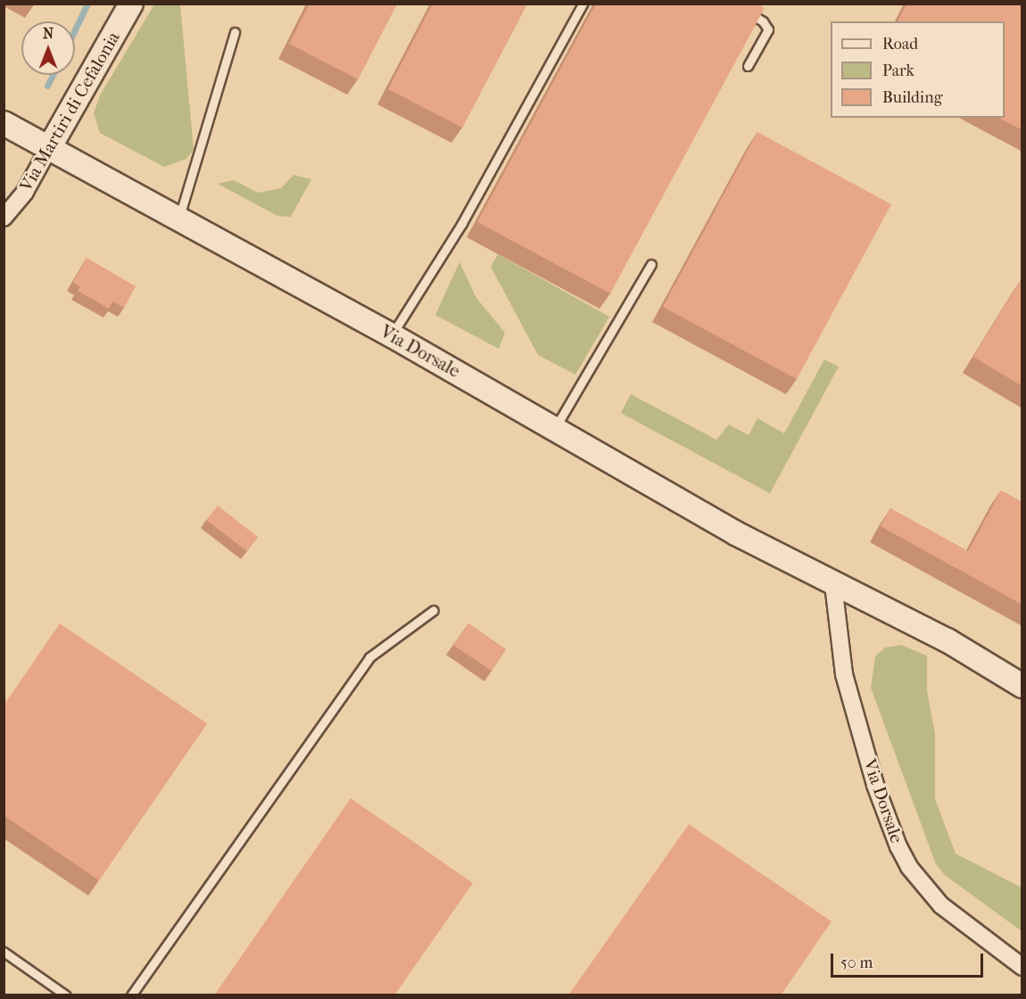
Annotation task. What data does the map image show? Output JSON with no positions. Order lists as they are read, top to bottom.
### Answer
{
  "streets": {
    "street": ["Via Martiri di Cefalonia", "Via Dorsale"]
  },
  "crossings": [
    ["Via Martiri di Cefalonia", "Via Dorsale"]
  ],
  "legend": ["Road", "Park", "Building"],
  "scale_bar": "50 m",
  "north": "top"
}
